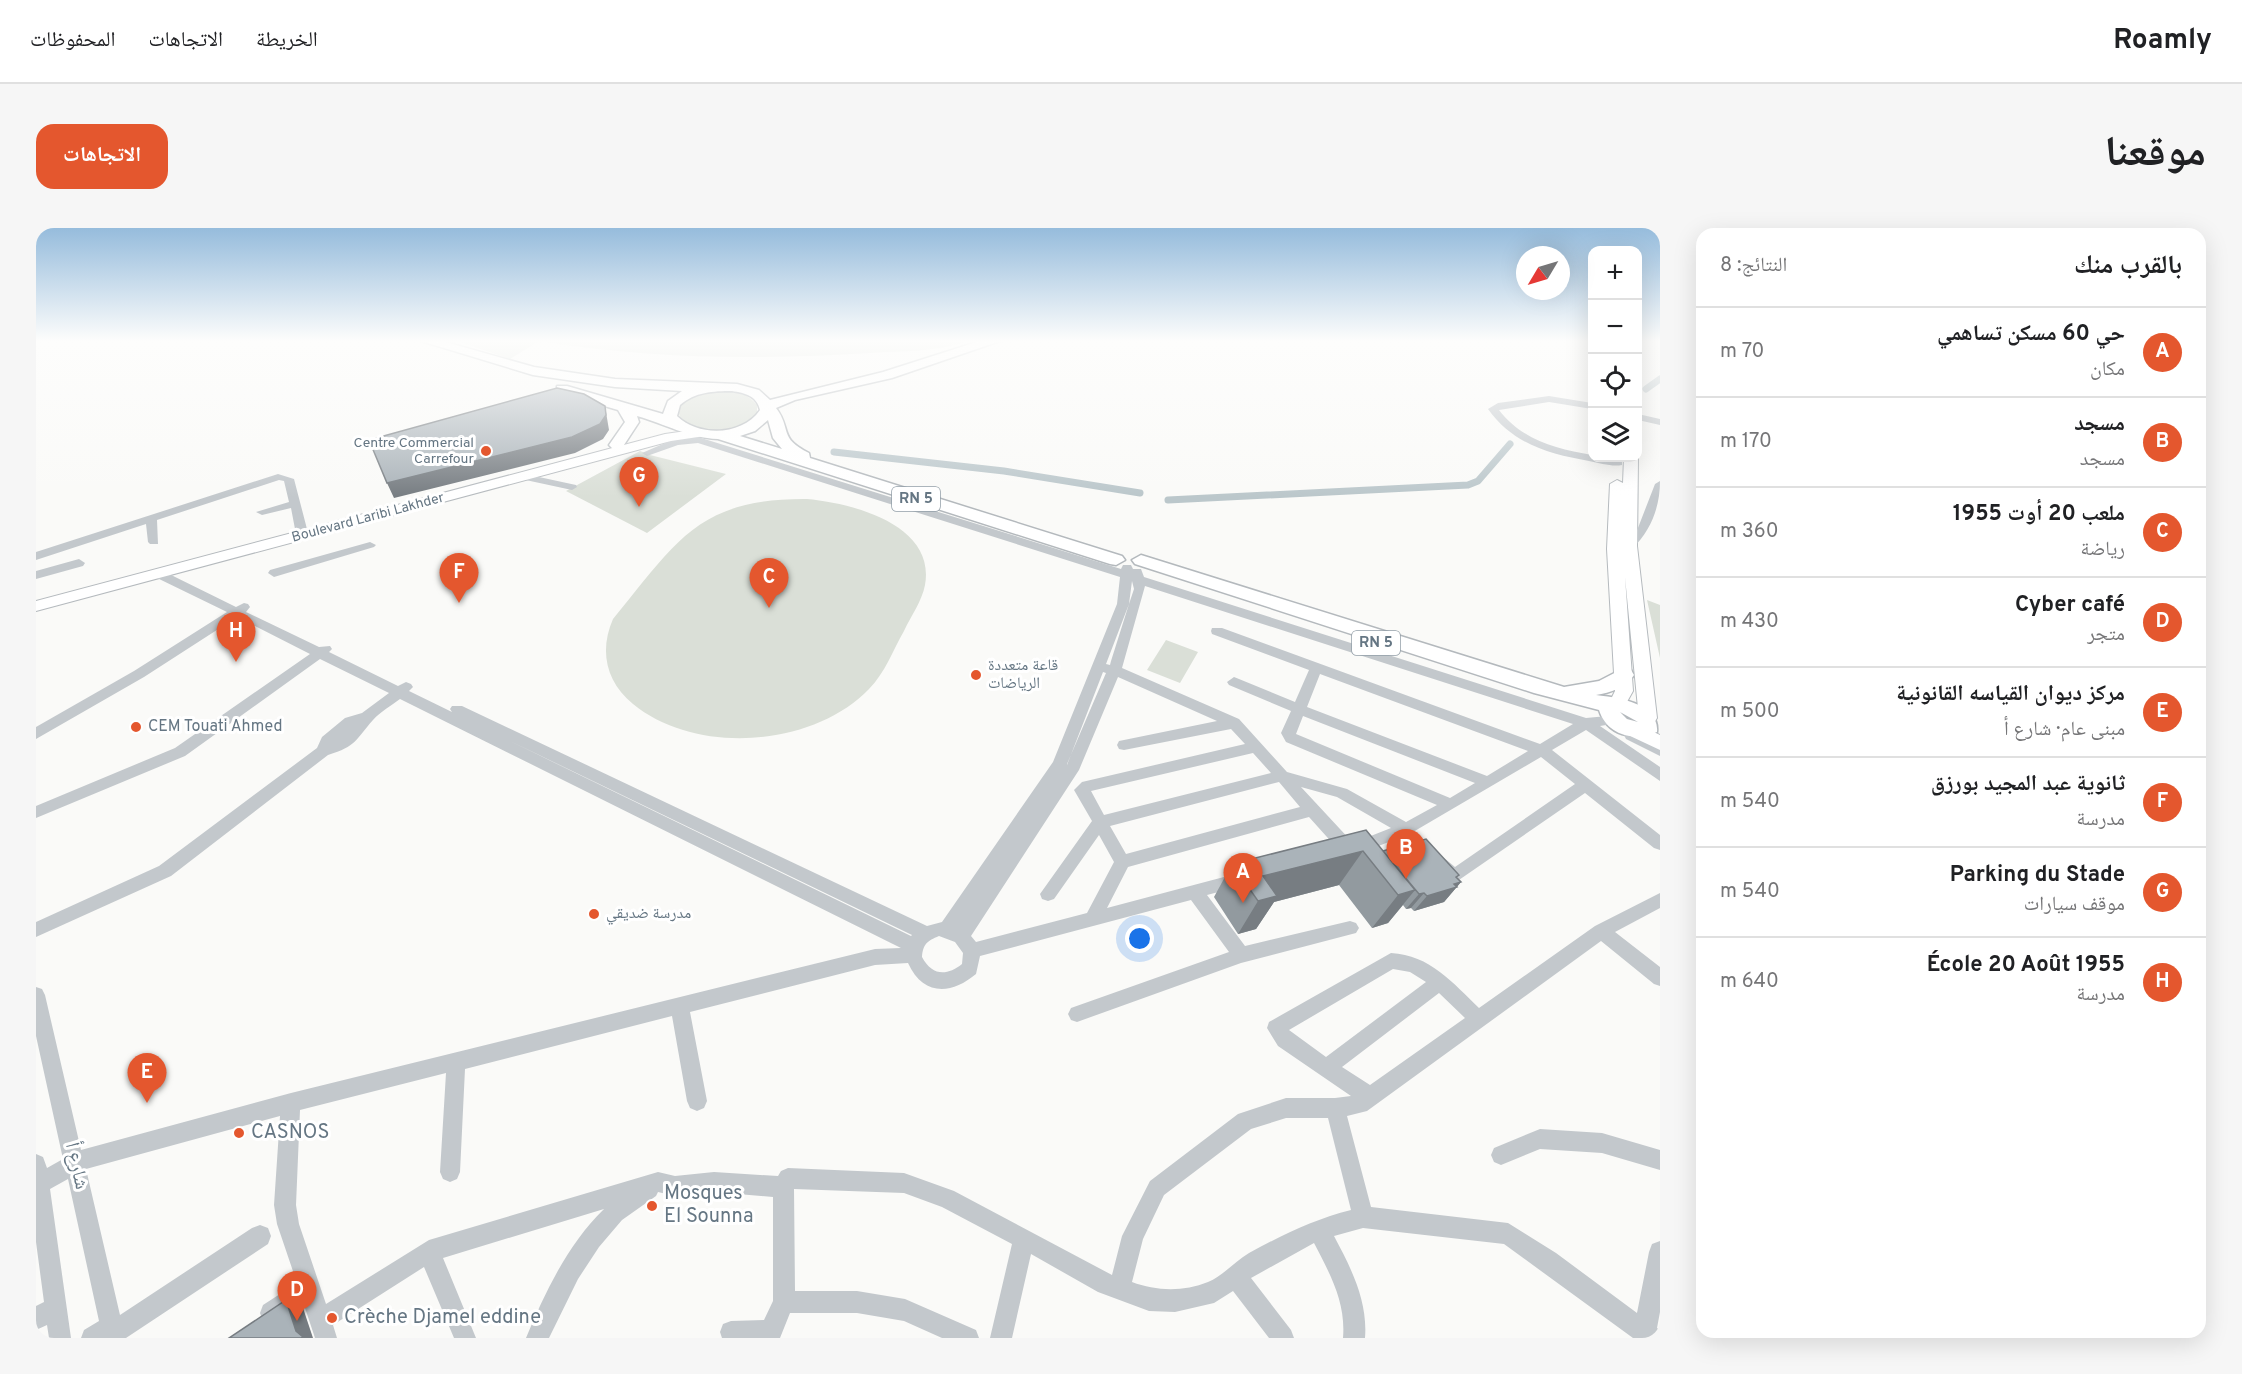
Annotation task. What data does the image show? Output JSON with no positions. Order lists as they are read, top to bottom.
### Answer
{
  "streets": {
    "highway": ["RN 5"],
    "main road": ["Boulevard Laribi Lakhder"],
    "street": ["شارع أ"]
  },
  "crossings": [
    ["RN 5", "Boulevard Laribi Lakhder"]
  ],
  "places": [
    "Centre Commercial Carrefour",
    "قاعة متعددة الرياضات",
    "CEM Touati Ahmed",
    "مدرسة ضديقي",
    "CASNOS",
    "Mosques El Sounna",
    "Crèche Djamel eddine"
  ],
  "north": "bottom left",
  "page": {
    "header": "Roamly",
    "nav": ["الخريطة", "الاتجاهات", "المحفوظات"],
    "title": "موقعنا",
    "buttons": "الاتجاهات",
    "heading": ["بالقرب منك", "النتائج: 8"],
    "map_buttons": ["+", "−"],
    "list": [
      {
        "mark": "A",
        "name": "حي 60 مسكن تساهمي",
        "note": "مكان",
        "value": "70 m"
      },
      {
        "mark": "B",
        "name": "مسجد",
        "note": "مسجد",
        "value": "170 m"
      },
      {
        "mark": "C",
        "name": "ملعب 20 أوت 1955",
        "note": "رياضة",
        "value": "360 m"
      },
      {
        "mark": "D",
        "name": "Cyber café",
        "note": "متجر",
        "value": "430 m"
      },
      {
        "mark": "E",
        "name": "مركز ديوان القياسه القانونية",
        "note": "مبنى عام · شارع أ",
        "value": "500 m"
      },
      {
        "mark": "F",
        "name": "ثانوية عبد المجيد بورزق",
        "note": "مدرسة",
        "value": "540 m"
      },
      {
        "mark": "G",
        "name": "Parking du Stade",
        "note": "موقف سيارات",
        "value": "540 m"
      },
      {
        "mark": "H",
        "name": "École 20 Août 1955",
        "note": "مدرسة",
        "value": "640 m"
      }
    ],
    "pins": [
      "G",
      "F",
      "C",
      "H",
      "B",
      "A",
      "E",
      "D"
    ]
  }
}
